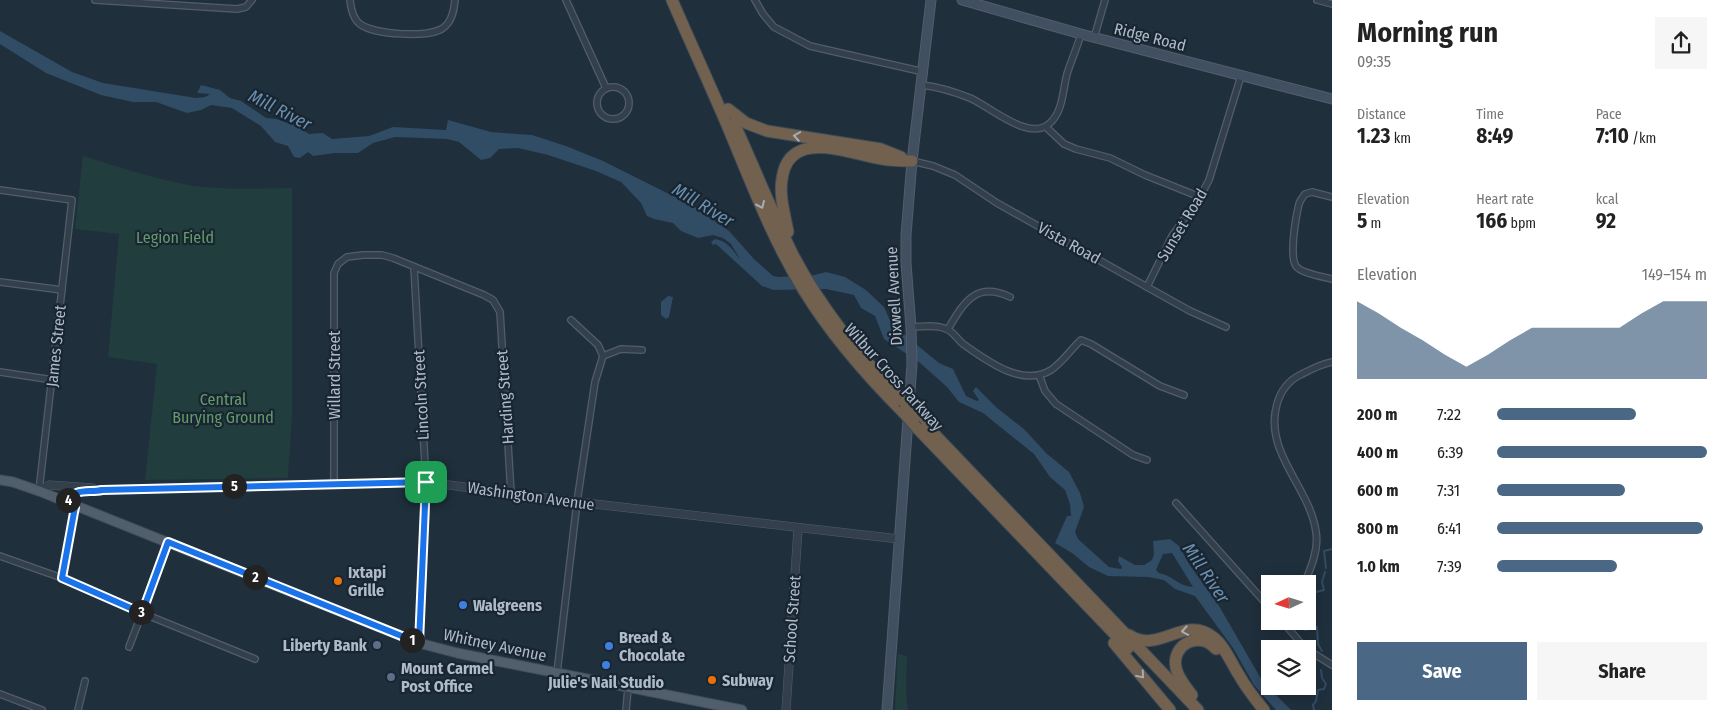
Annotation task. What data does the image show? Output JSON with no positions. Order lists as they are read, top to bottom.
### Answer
{
  "streets": {
    "highway": ["Wilbur Cross Parkway"],
    "main road": ["Ridge Road", "Dixwell Avenue", "Whitney Avenue"],
    "street": [
      "Sunset Road",
      "Vista Road",
      "James Street",
      "Willard Street",
      "Lincoln Street",
      "Harding Street",
      "Washington Avenue",
      "School Street"
    ]
  },
  "crossings": [
    ["Ridge Road", "Sunset Road"],
    ["Sunset Road", "Vista Road"],
    ["Vista Road", "Dixwell Avenue"],
    ["Dixwell Avenue", "Washington Avenue"],
    ["James Street", "Washington Avenue"],
    ["James Street", "Whitney Avenue"],
    ["Willard Street", "Lincoln Street"],
    ["Willard Street", "Harding Street"],
    ["Willard Street", "Washington Avenue"],
    ["Lincoln Street", "Harding Street"],
    ["Lincoln Street", "Washington Avenue"],
    ["Lincoln Street", "Whitney Avenue"],
    ["Harding Street", "Washington Avenue"],
    ["Washington Avenue", "School Street"],
    ["Washington Avenue", "Whitney Avenue"]
  ],
  "water": ["Mill River"],
  "parks": ["Legion Field", "Central Burying Ground"],
  "places": [
    "Ixtapi Grille",
    "Walgreens",
    "Liberty Bank",
    "Bread & Chocolate",
    "Julie's Nail Studio",
    "Mount Carmel Post Office",
    "Subway"
  ],
  "north": "left",
  "page": {
    "heading": ["Morning run", "09:35"],
    "stats": [
      ["Distance", "1.23 km"],
      ["Time", "8:49"],
      ["Pace", "7:10 /km"],
      ["Elevation", "5 m"],
      ["Heart rate", "166 bpm"],
      ["kcal", "92"]
    ],
    "chart": ["Elevation", "149–154 m"],
    "list": [
      {
        "name": "200 m",
        "note": "7:22"
      },
      {
        "name": "400 m",
        "note": "6:39"
      },
      {
        "name": "600 m",
        "note": "7:31"
      },
      {
        "name": "800 m",
        "note": "6:41"
      },
      {
        "name": "1.0 km",
        "note": "7:39"
      }
    ],
    "pins": [
      "5",
      "4",
      "2",
      "3",
      "1"
    ],
    "buttons": ["Save", "Share"]
  }
}
